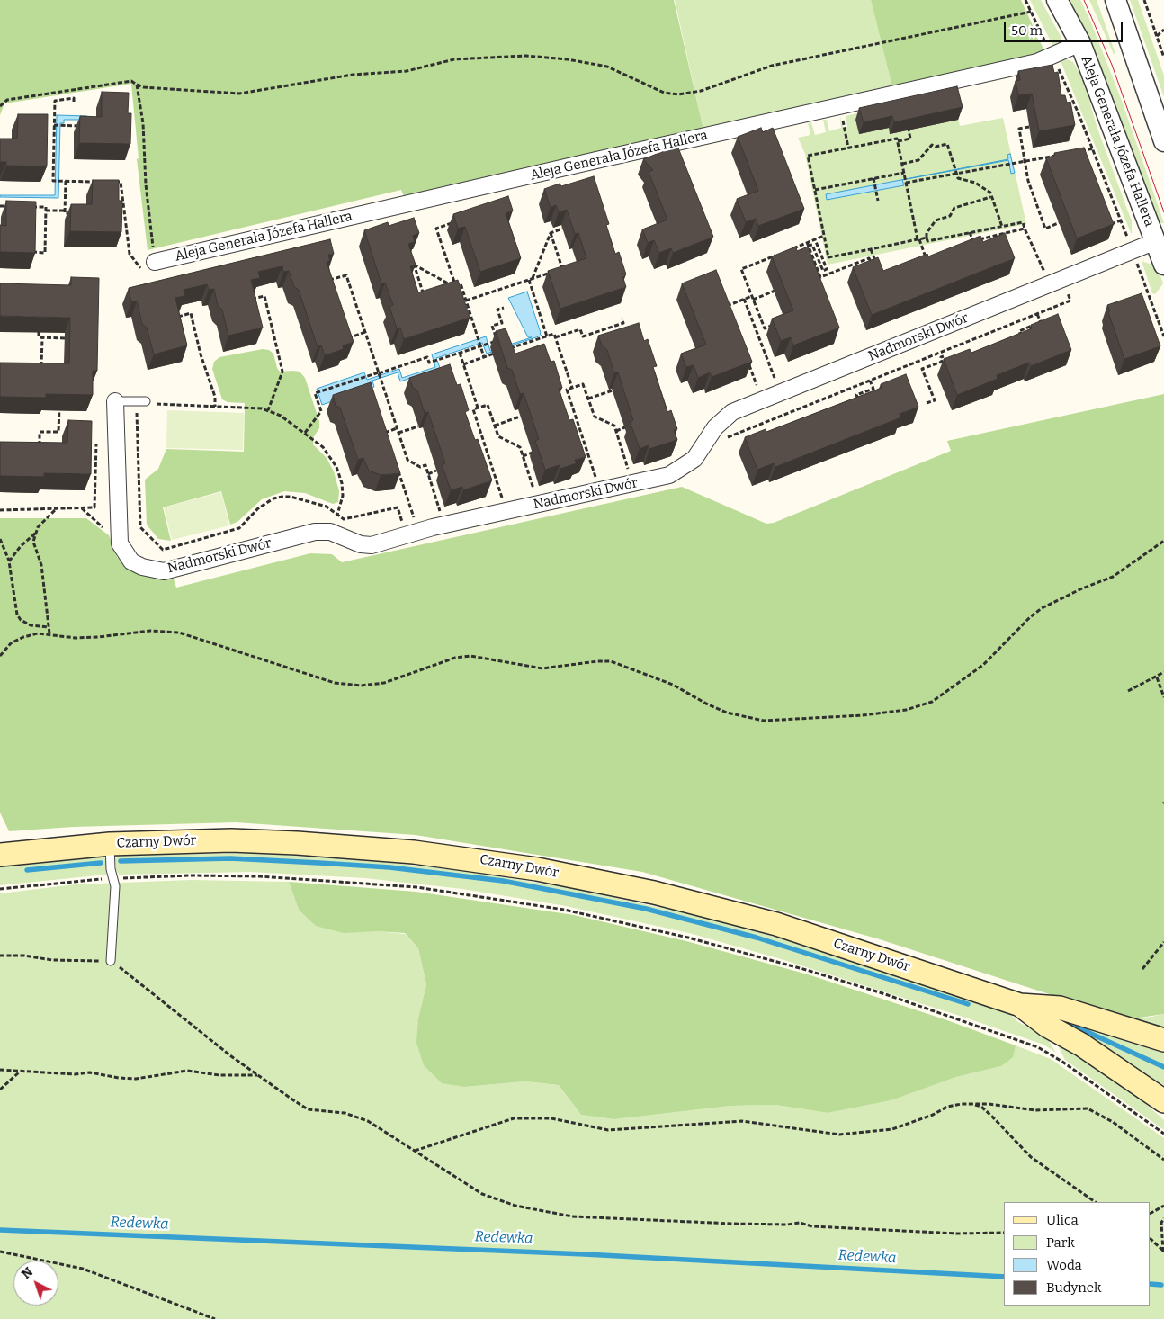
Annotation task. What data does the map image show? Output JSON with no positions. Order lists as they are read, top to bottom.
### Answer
{
  "streets": {
    "main road": ["Czarny Dwór"],
    "street": ["Aleja Generała Józefa Hallera", "Nadmorski Dwór"]
  },
  "crossings": [
    ["Aleja Generała Józefa Hallera", "Nadmorski Dwór"]
  ],
  "water": ["Redewka"],
  "legend": [
    "Ulica",
    "Park",
    "Woda",
    "Budynek"
  ],
  "scale_bar": "50 m",
  "north": "top left"
}
